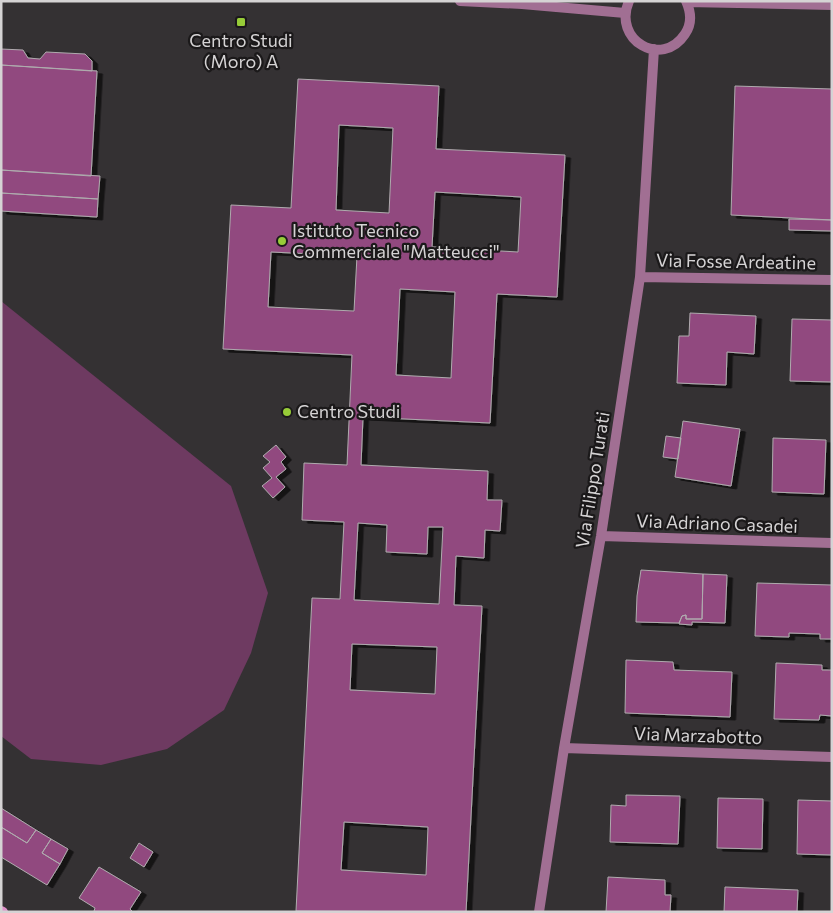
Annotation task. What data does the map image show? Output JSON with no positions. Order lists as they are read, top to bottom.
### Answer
{
  "streets": {
    "street": [
      "Via Fosse Ardeatine",
      "Via Filippo Turati",
      "Via Adriano Casadei",
      "Via Marzabotto"
    ]
  },
  "crossings": [
    ["Via Fosse Ardeatine", "Via Filippo Turati"],
    ["Via Filippo Turati", "Via Adriano Casadei"],
    ["Via Filippo Turati", "Via Marzabotto"]
  ],
  "places": {
    "transit": ["Centro Studi (Moro) A"],
    "other": ["Istituto Tecnico Commerciale \"Matteucci\"", "Centro Studi"]
  }
}
